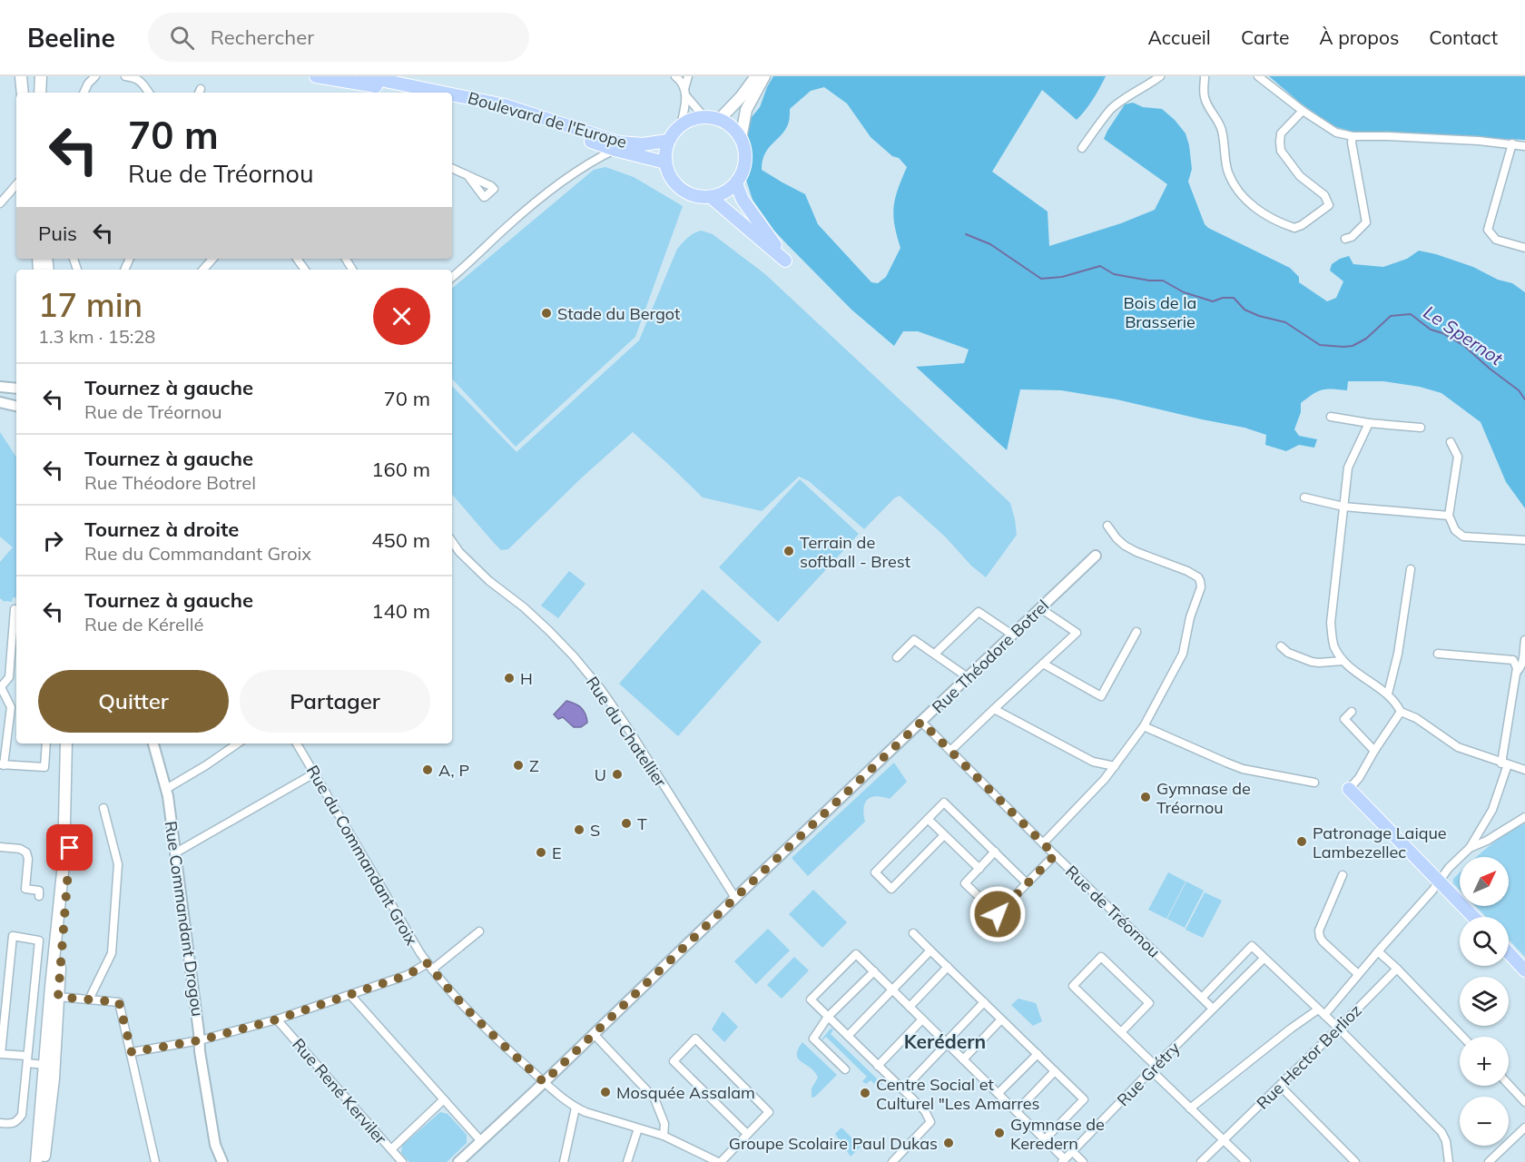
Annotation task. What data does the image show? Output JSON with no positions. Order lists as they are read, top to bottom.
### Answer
{
  "streets": {
    "main road": ["Boulevard de l'Europe"],
    "street": [
      "Rue Théodore Botrel",
      "Rue du Chatellier",
      "Rue du Commandant Groix",
      "Rue de Tréornou",
      "Rue Commandant Drogou",
      "Rue Hector Berlioz",
      "Rue Grétry",
      "Rue René Kerviler"
    ]
  },
  "crossings": [
    ["Rue Théodore Botrel", "Rue du Chatellier"],
    ["Rue Théodore Botrel", "Rue du Commandant Groix"],
    ["Rue Théodore Botrel", "Rue de Tréornou"],
    ["Rue de Tréornou", "Rue Grétry"]
  ],
  "districts": ["Kerédern"],
  "water": ["Le Spernot"],
  "parks": ["Bois de la Brasserie"],
  "places": [
    "Stade du Bergot",
    "Terrain de softball - Brest",
    "H",
    "Z",
    "A, P",
    "U",
    "Gymnase de Tréornou",
    "T",
    "S",
    "Patronage Laique Lambezellec",
    "E",
    "Mosquée Assalam",
    "Centre Social et Culturel \"Les Amarres",
    "Gymnase de Keredern",
    "Groupe Scolaire Paul Dukas"
  ],
  "north": "top right",
  "page": {
    "header": "Beeline",
    "search": "Rechercher",
    "nav": [
      "Accueil",
      "Carte",
      "À propos",
      "Contact"
    ],
    "turn": ["70 m", "Rue de Tréornou"],
    "then": "Puis",
    "heading": ["17 min", "1.3 km · 15:28"],
    "list": [
      {
        "name": "Tournez à gauche",
        "note": "Rue de Tréornou",
        "value": "70 m"
      },
      {
        "name": "Tournez à gauche",
        "note": "Rue Théodore Botrel",
        "value": "160 m"
      },
      {
        "name": "Tournez à droite",
        "note": "Rue du Commandant Groix",
        "value": "450 m"
      },
      {
        "name": "Tournez à gauche",
        "note": "Rue de Kérellé",
        "value": "140 m"
      }
    ],
    "buttons": ["Quitter", "Partager"],
    "map_buttons": ["+", "−"]
  }
}
